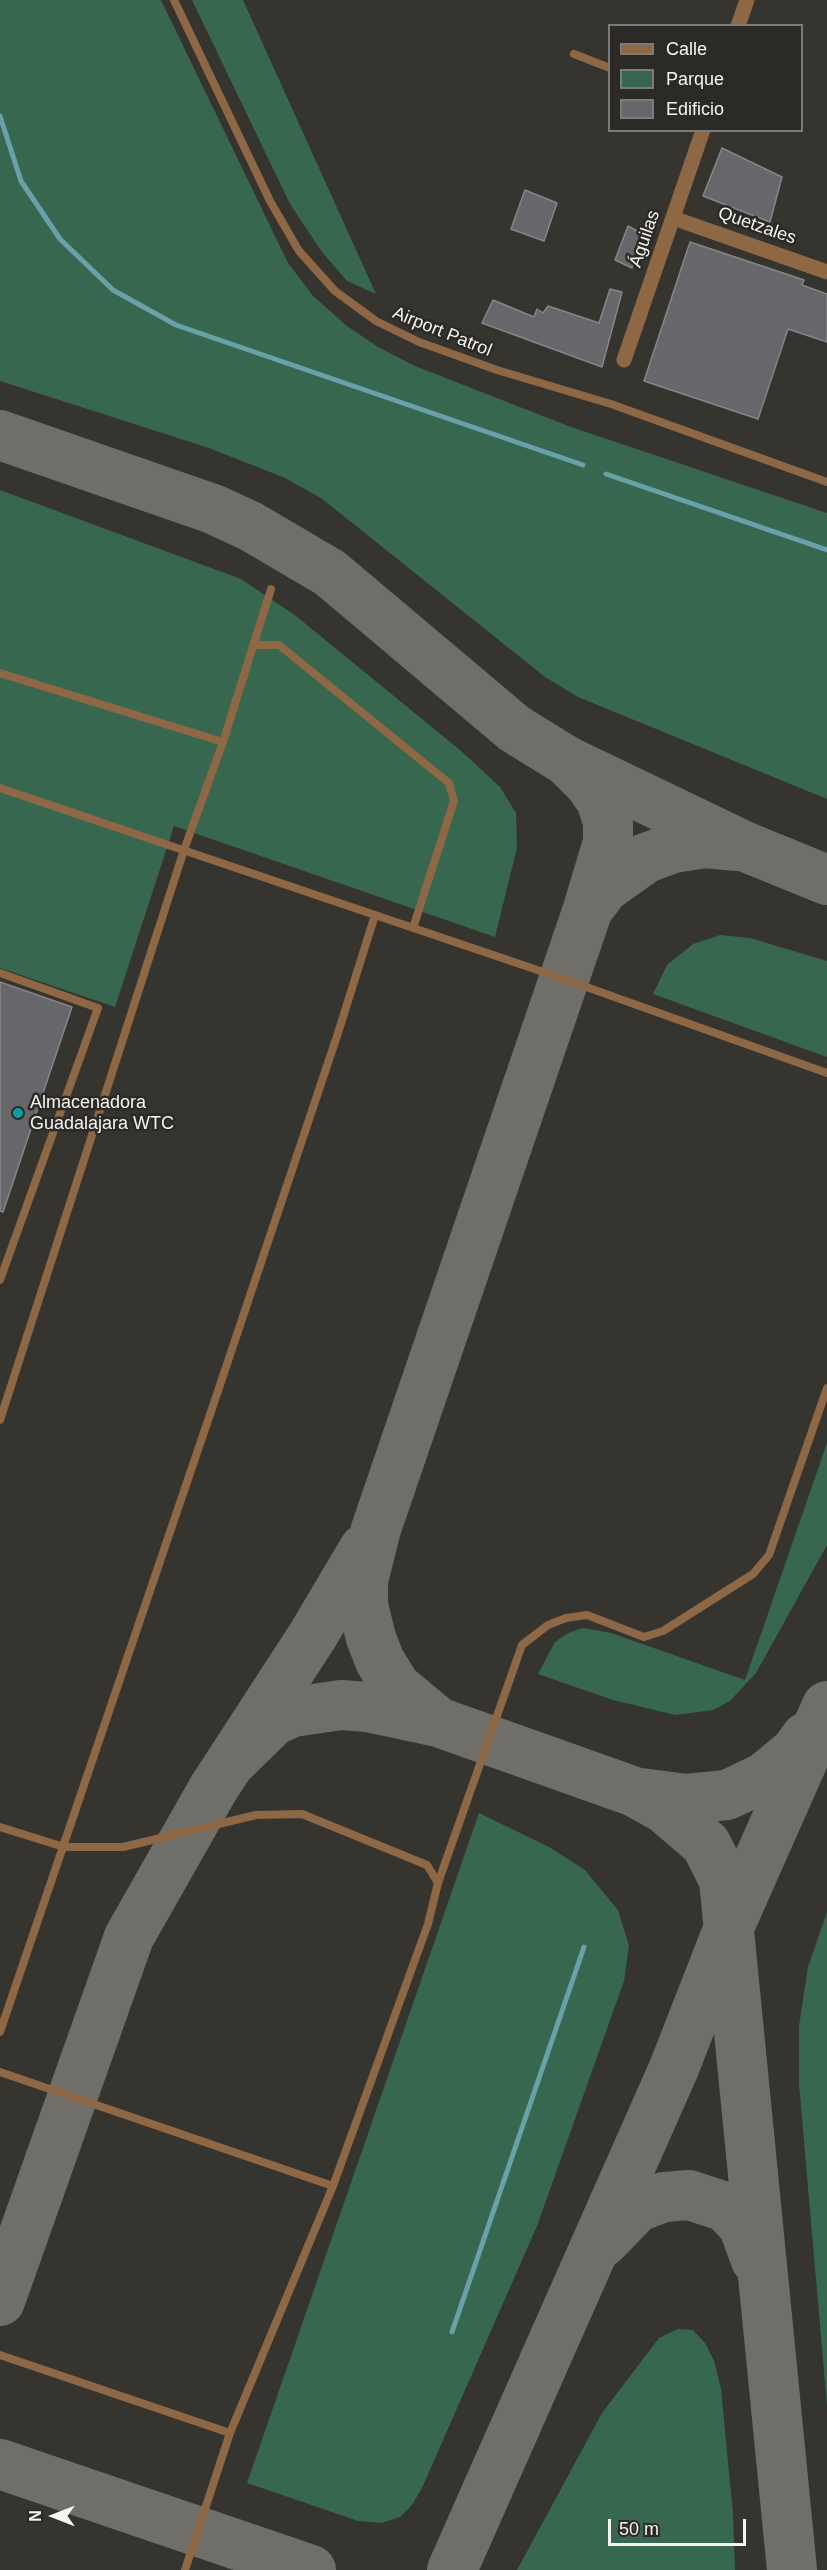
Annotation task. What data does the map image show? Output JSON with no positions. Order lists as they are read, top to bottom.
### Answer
{
  "streets": {
    "street": ["Quetzales", "Águilas"],
    "lane": ["Airport Patrol"]
  },
  "crossings": [
    ["Quetzales", "Águilas"]
  ],
  "places": ["Almacenadora Guadalajara WTC"],
  "legend": ["Calle", "Parque", "Edificio"],
  "scale_bar": "50 m",
  "north": "left"
}
